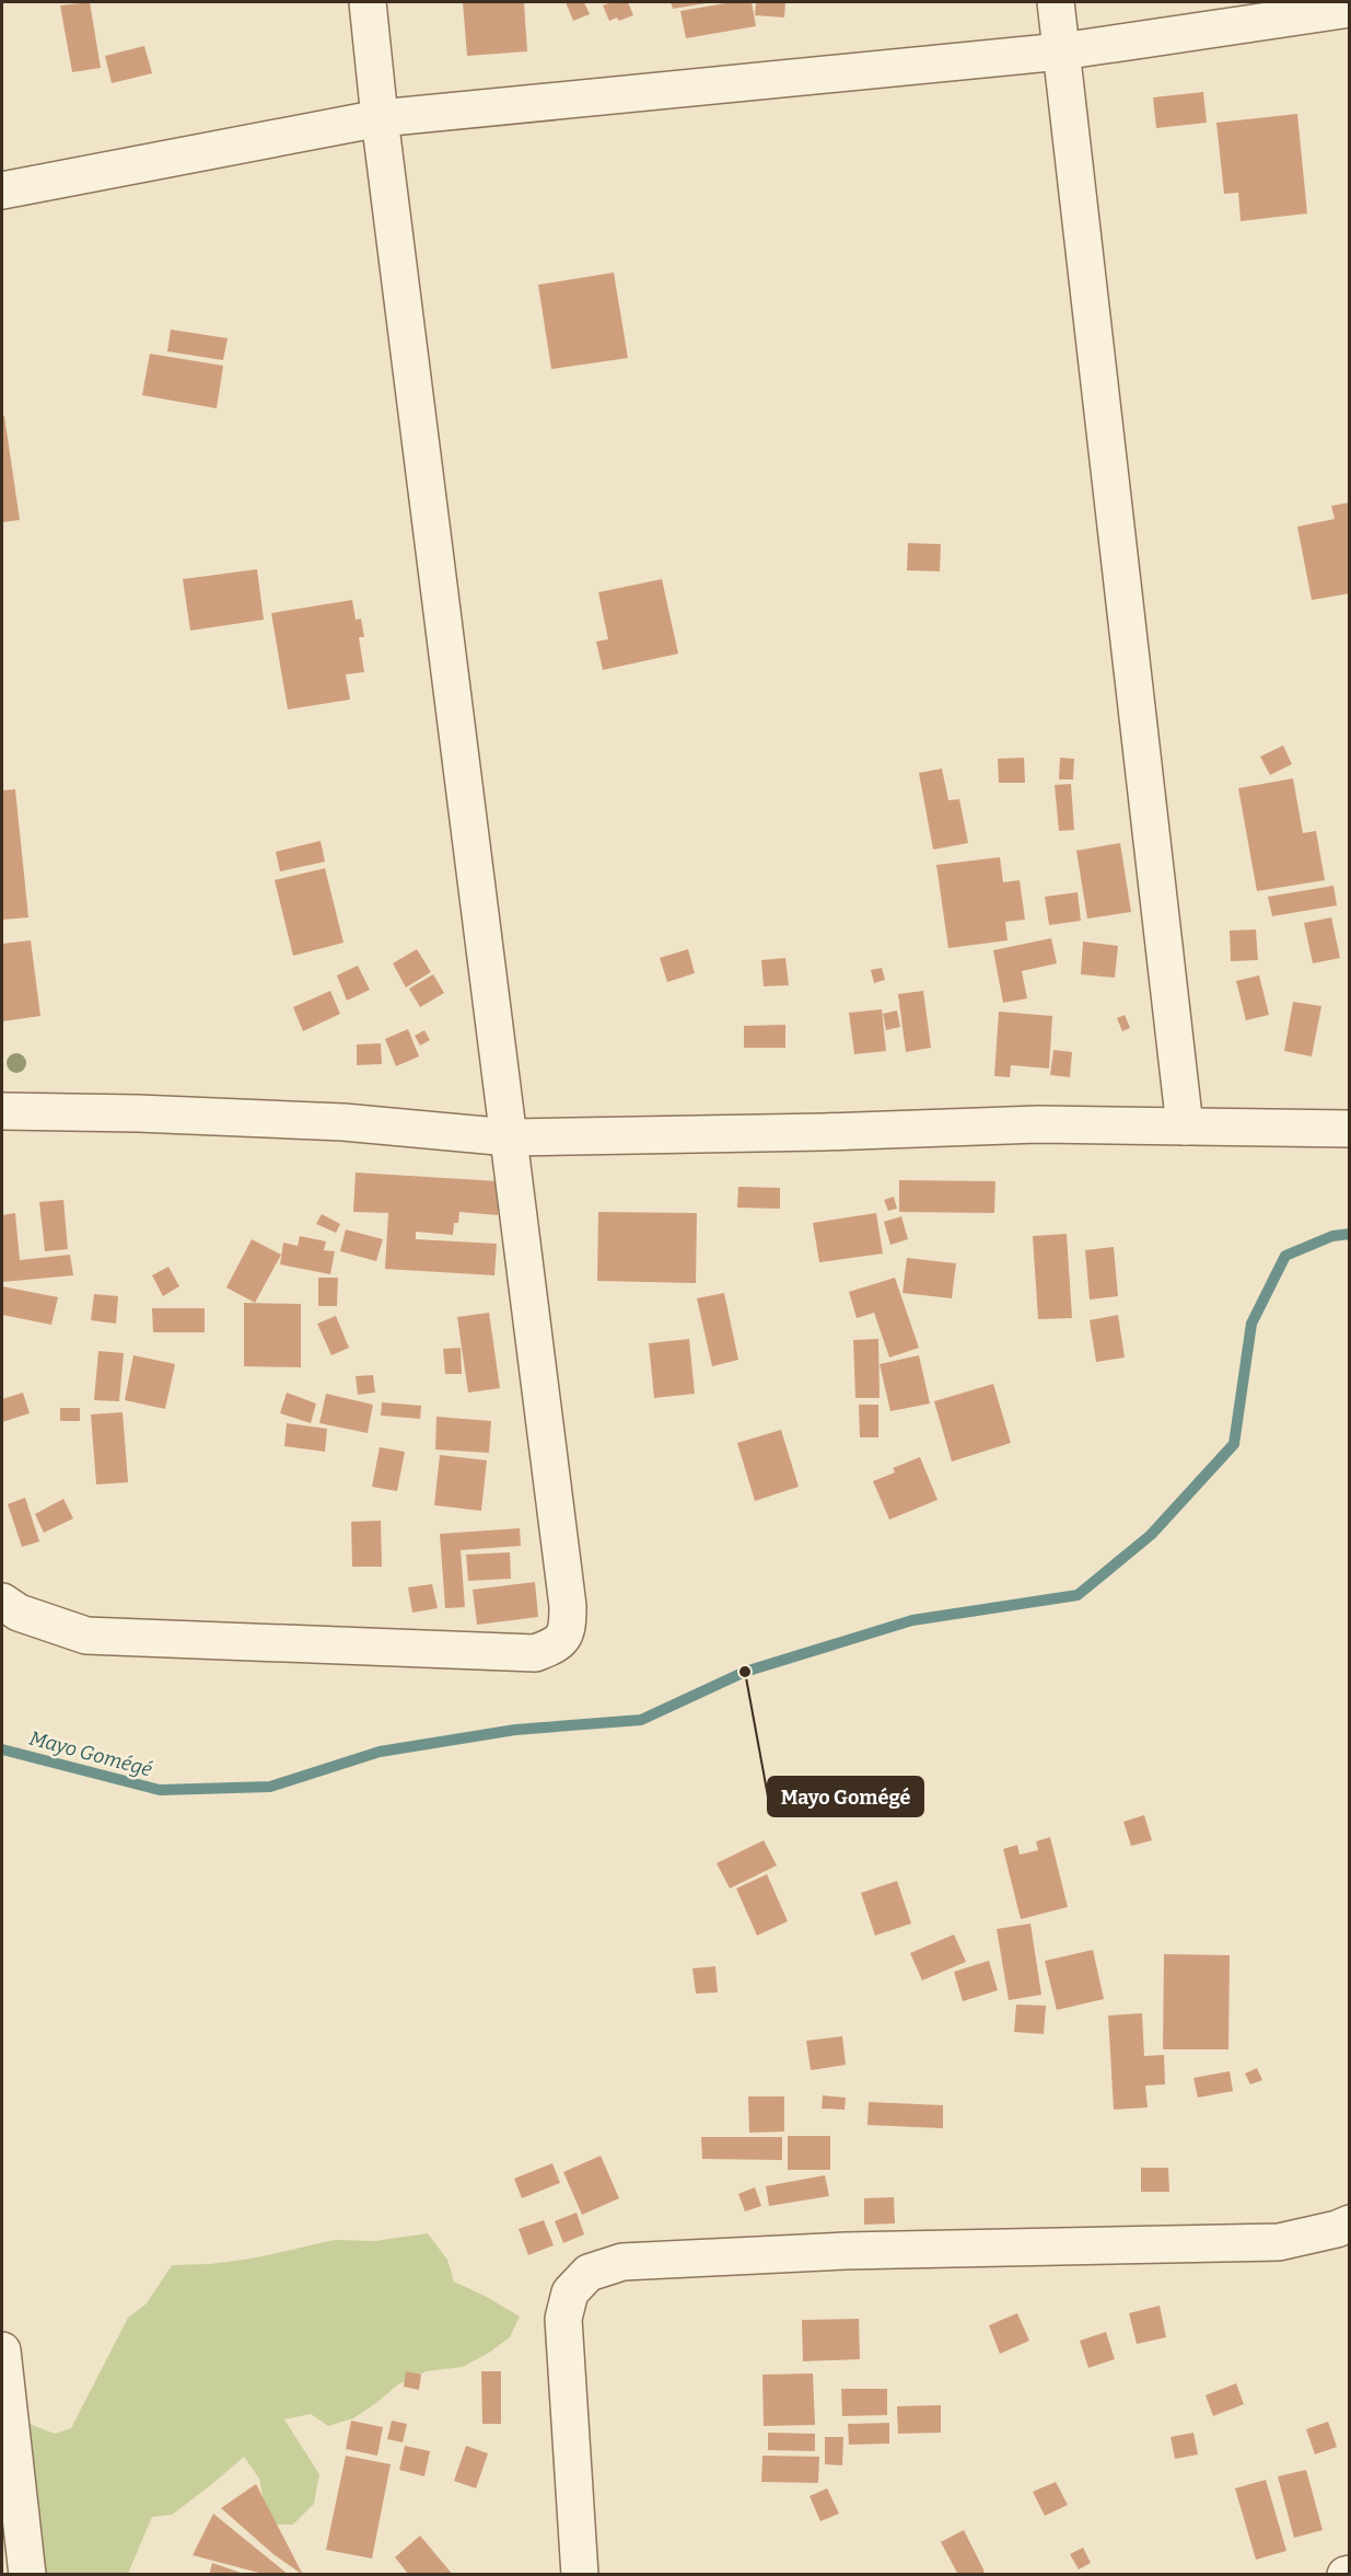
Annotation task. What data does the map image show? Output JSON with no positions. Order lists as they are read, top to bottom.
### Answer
{
  "water": ["Mayo Gomégé"],
  "places": ["Mayo Gomégé"]
}
